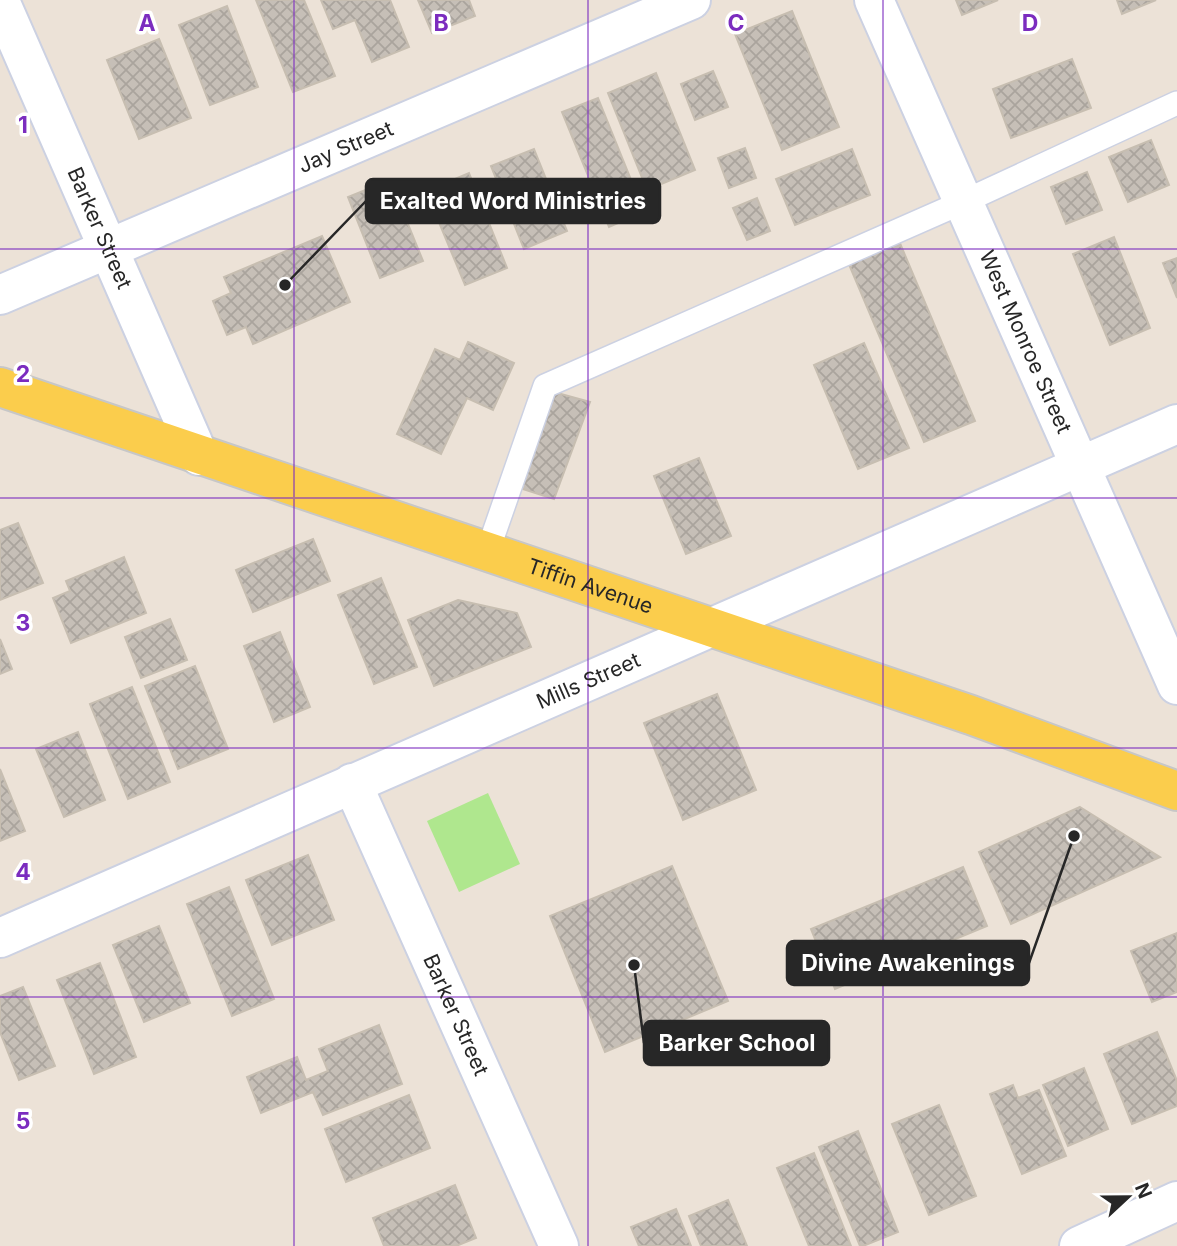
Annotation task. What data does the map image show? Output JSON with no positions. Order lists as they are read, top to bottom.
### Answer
{
  "streets": {
    "main road": ["Tiffin Avenue"],
    "street": [
      "Jay Street",
      "Barker Street",
      "West Monroe Street",
      "Mills Street"
    ]
  },
  "crossings": [
    ["Jay Street", "Barker Street"],
    ["Barker Street", "Tiffin Avenue"],
    ["Barker Street", "Mills Street"],
    ["West Monroe Street", "Mills Street"],
    ["Tiffin Avenue", "Mills Street"]
  ],
  "places": ["Exalted Word Ministries", "Divine Awakenings", "Barker School"],
  "north": "right",
  "grid": {
    "columns": [
      "A",
      "B",
      "C",
      "D"
    ],
    "rows": [
      "1",
      "2",
      "3",
      "4",
      "5"
    ]
  }
}
